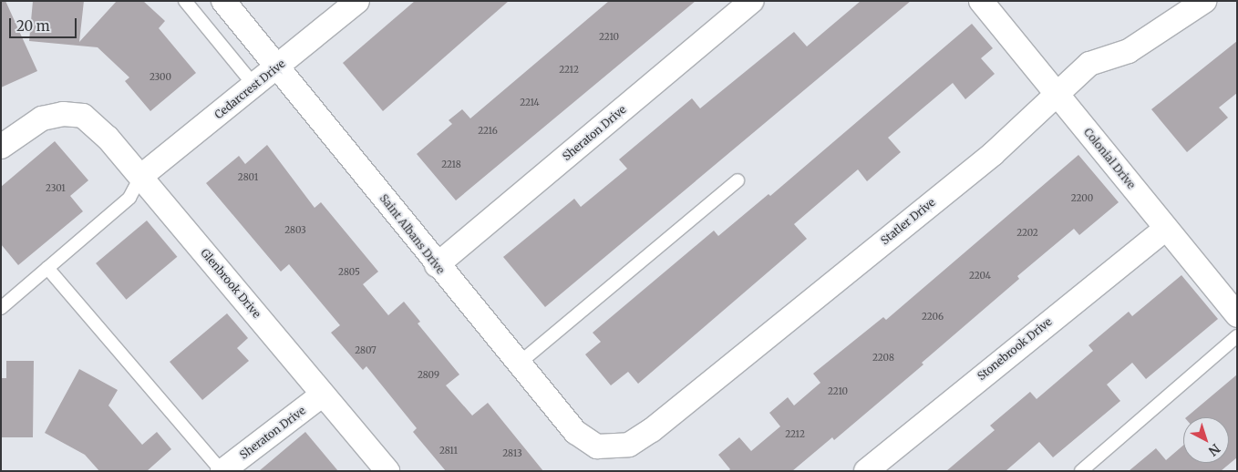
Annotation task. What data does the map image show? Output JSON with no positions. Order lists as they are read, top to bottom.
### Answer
{
  "streets": {
    "street": [
      "Cedarcrest Drive",
      "Sheraton Drive",
      "Colonial Drive",
      "Statler Drive",
      "Saint Albans Drive",
      "Glenbrook Drive",
      "Stonebrook Drive"
    ]
  },
  "crossings": [
    ["Cedarcrest Drive", "Saint Albans Drive"],
    ["Cedarcrest Drive", "Glenbrook Drive"],
    ["Sheraton Drive", "Saint Albans Drive"],
    ["Sheraton Drive", "Glenbrook Drive"],
    ["Colonial Drive", "Statler Drive"],
    ["Colonial Drive", "Stonebrook Drive"],
    ["Statler Drive", "Saint Albans Drive"]
  ],
  "house_numbers": [
    "2210",
    "2212",
    "2300",
    "2214",
    "2216",
    "2218",
    "2801",
    "2301",
    "2200",
    "2803",
    "2202",
    "2805",
    "2204",
    "2206",
    "2807",
    "2208",
    "2809",
    "2210",
    "2212",
    "2811",
    "2813"
  ],
  "scale_bar": "20 m",
  "north": "bottom right"
}
